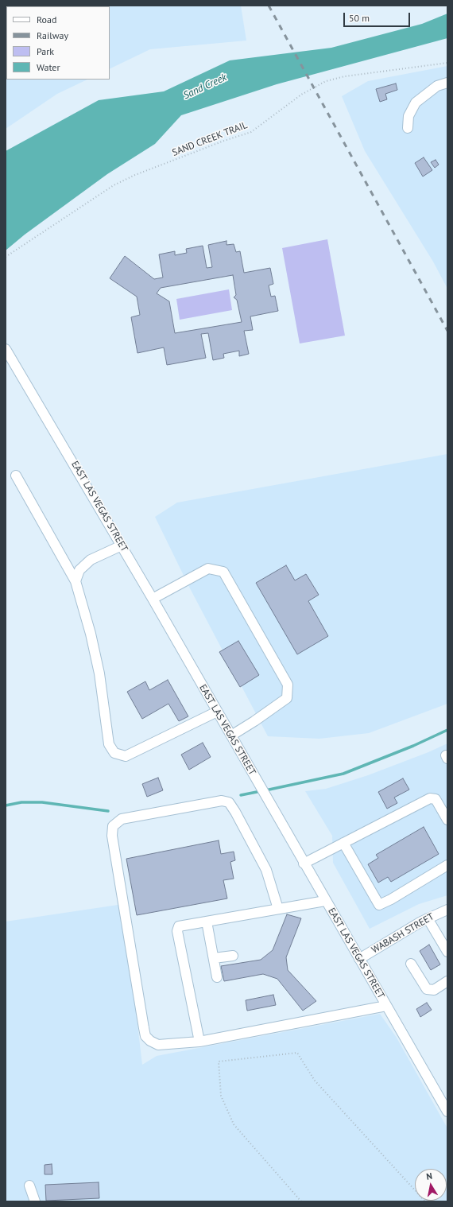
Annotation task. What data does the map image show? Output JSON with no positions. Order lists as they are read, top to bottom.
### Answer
{
  "streets": {
    "street": ["EAST LAS VEGAS STREET", "WABASH STREET"],
    "path": ["SAND CREEK TRAIL"]
  },
  "crossings": [
    ["EAST LAS VEGAS STREET", "WABASH STREET"]
  ],
  "water": ["Sand Creek"],
  "legend": [
    "Road",
    "Railway",
    "Park",
    "Water"
  ],
  "scale_bar": "50 m",
  "north": "top"
}
